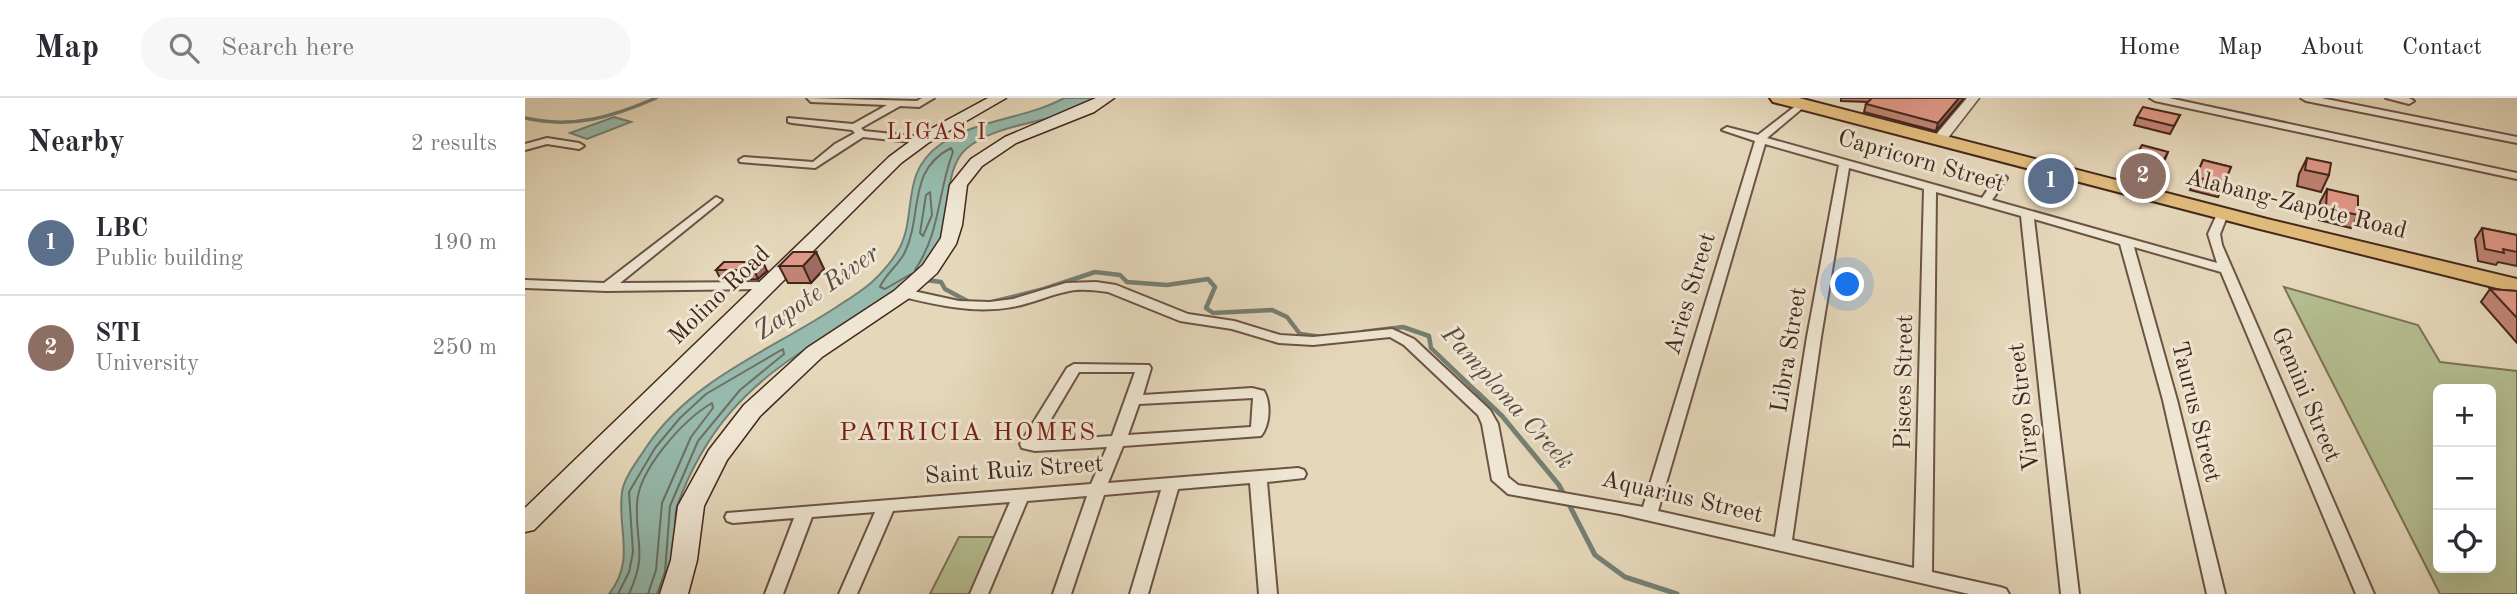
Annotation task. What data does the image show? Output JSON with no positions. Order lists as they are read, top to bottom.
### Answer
{
  "streets": {
    "highway": ["Alabang-Zapote Road"],
    "main road": ["Molino Road"],
    "street": [
      "Capricorn Street",
      "Aries Street",
      "Libra Street",
      "Pisces Street",
      "Gemini Street",
      "Virgo Street",
      "Taurus Street",
      "Saint Ruiz Street",
      "Aquarius Street"
    ]
  },
  "crossings": [
    ["Capricorn Street", "Aries Street"],
    ["Capricorn Street", "Libra Street"],
    ["Capricorn Street", "Pisces Street"],
    ["Capricorn Street", "Gemini Street"],
    ["Capricorn Street", "Virgo Street"],
    ["Capricorn Street", "Taurus Street"],
    ["Alabang-Zapote Road", "Gemini Street"],
    ["Aries Street", "Aquarius Street"],
    ["Libra Street", "Aquarius Street"],
    ["Pisces Street", "Aquarius Street"]
  ],
  "districts": ["LIGAS I", "PATRICIA HOMES"],
  "water": ["Zapote River", "Pamplona Creek"],
  "page": {
    "header": "Map",
    "search": "Search here",
    "nav": [
      "Home",
      "Map",
      "About",
      "Contact"
    ],
    "heading": ["Nearby", "2 results"],
    "pins": ["2", "1"],
    "list": [
      {
        "mark": "1",
        "name": "LBC",
        "note": "Public building",
        "value": "190 m"
      },
      {
        "mark": "2",
        "name": "STI",
        "note": "University",
        "value": "250 m"
      }
    ],
    "map_buttons": ["+", "−"]
  }
}
